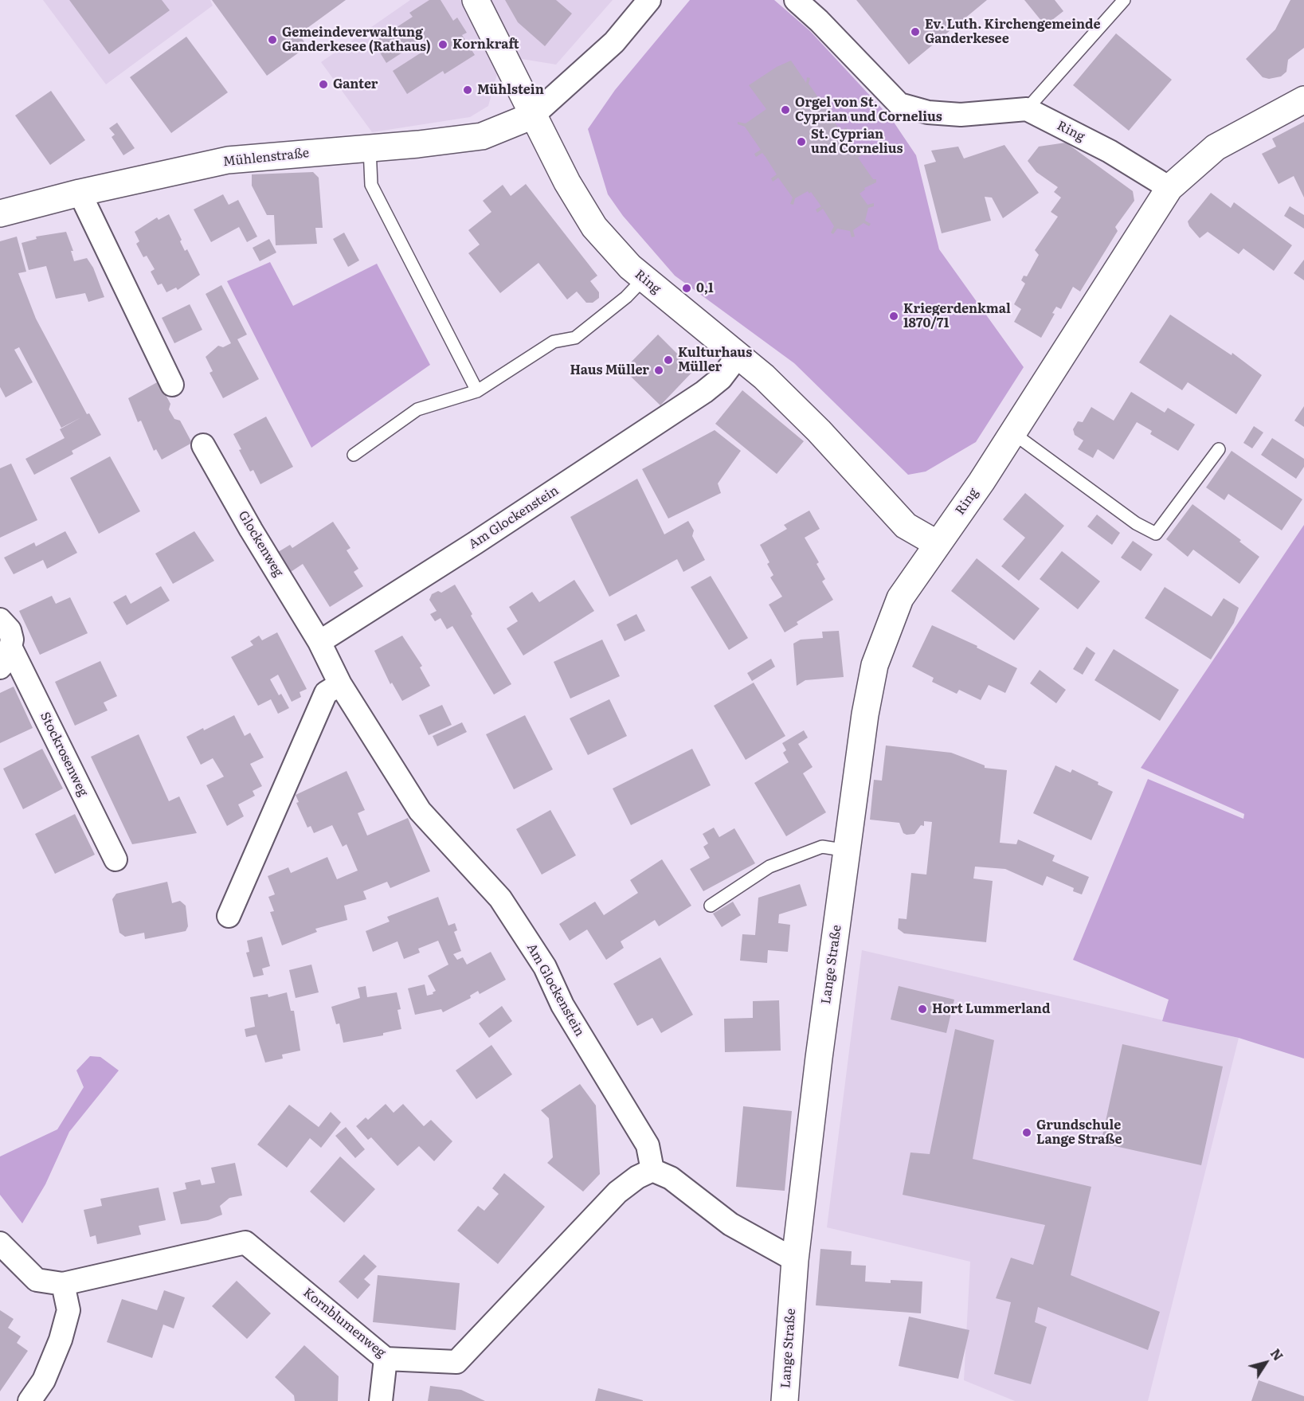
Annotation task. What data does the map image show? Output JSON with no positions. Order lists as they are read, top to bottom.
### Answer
{
  "streets": {
    "street": [
      "Ring",
      "Mühlenstraße",
      "Am Glockenstein",
      "Glockenweg",
      "Stockrosenweg",
      "Lange Straße",
      "Kornblumenweg"
    ]
  },
  "crossings": [
    ["Ring", "Mühlenstraße"],
    ["Ring", "Am Glockenstein"],
    ["Ring", "Lange Straße"],
    ["Am Glockenstein", "Glockenweg"],
    ["Am Glockenstein", "Kornblumenweg"]
  ],
  "places": [
    "Ev. Luth. Kirchengemeinde Ganderkesee",
    "Gemeindeverwaltung Ganderkesee (Rathaus)",
    "Kornkraft",
    "Ganter",
    "Mühlstein",
    "Orgel von St. Cyprian und Cornelius",
    "St. Cyprian und Cornelius",
    "0,1",
    "Kriegerdenkmal 1870/71",
    "Kulturhaus Müller",
    "Haus Müller",
    "Hort Lummerland",
    "Grundschule Lange Straße"
  ],
  "north": "top right"
}
